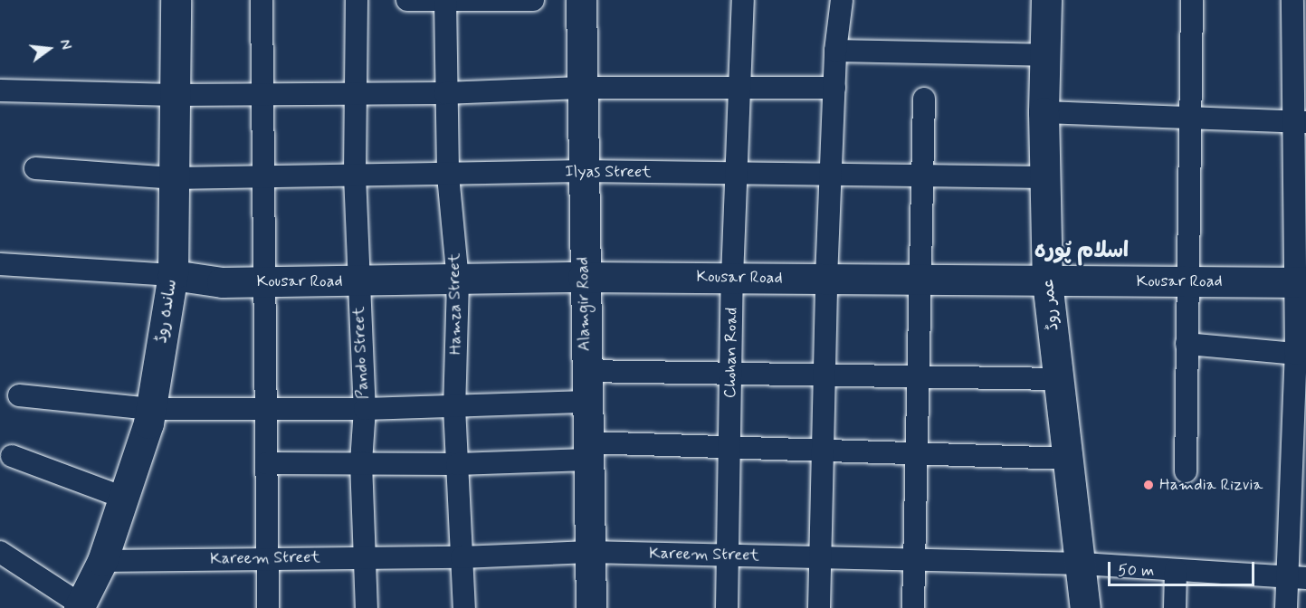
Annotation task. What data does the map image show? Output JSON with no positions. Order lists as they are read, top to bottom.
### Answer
{
  "streets": {
    "street": [
      "Ilyas Street",
      "Kousar Road",
      "Hamza Street",
      "Alamgir Road",
      "عمر روڈ",
      "ساندہ روڈ",
      "Pando Street",
      "Chohan Road",
      "Kareem Street"
    ]
  },
  "crossings": [
    ["Ilyas Street", "Hamza Street"],
    ["Ilyas Street", "Alamgir Road"],
    ["Ilyas Street", "عمر روڈ"],
    ["Ilyas Street", "ساندہ روڈ"],
    ["Ilyas Street", "Pando Street"],
    ["Ilyas Street", "Chohan Road"],
    ["Kousar Road", "Hamza Street"],
    ["Kousar Road", "Alamgir Road"],
    ["Kousar Road", "عمر روڈ"],
    ["Kousar Road", "ساندہ روڈ"],
    ["Kousar Road", "Pando Street"],
    ["Kousar Road", "Chohan Road"],
    ["Hamza Street", "Kareem Street"],
    ["Alamgir Road", "Kareem Street"],
    ["عمر روڈ", "Kareem Street"],
    ["ساندہ روڈ", "Kareem Street"],
    ["Pando Street", "Kareem Street"],
    ["Chohan Road", "Kareem Street"]
  ],
  "districts": ["اسلام پُورہ"],
  "places": ["Hamdia Rizvia"],
  "scale_bar": "50 m",
  "north": "right"
}
